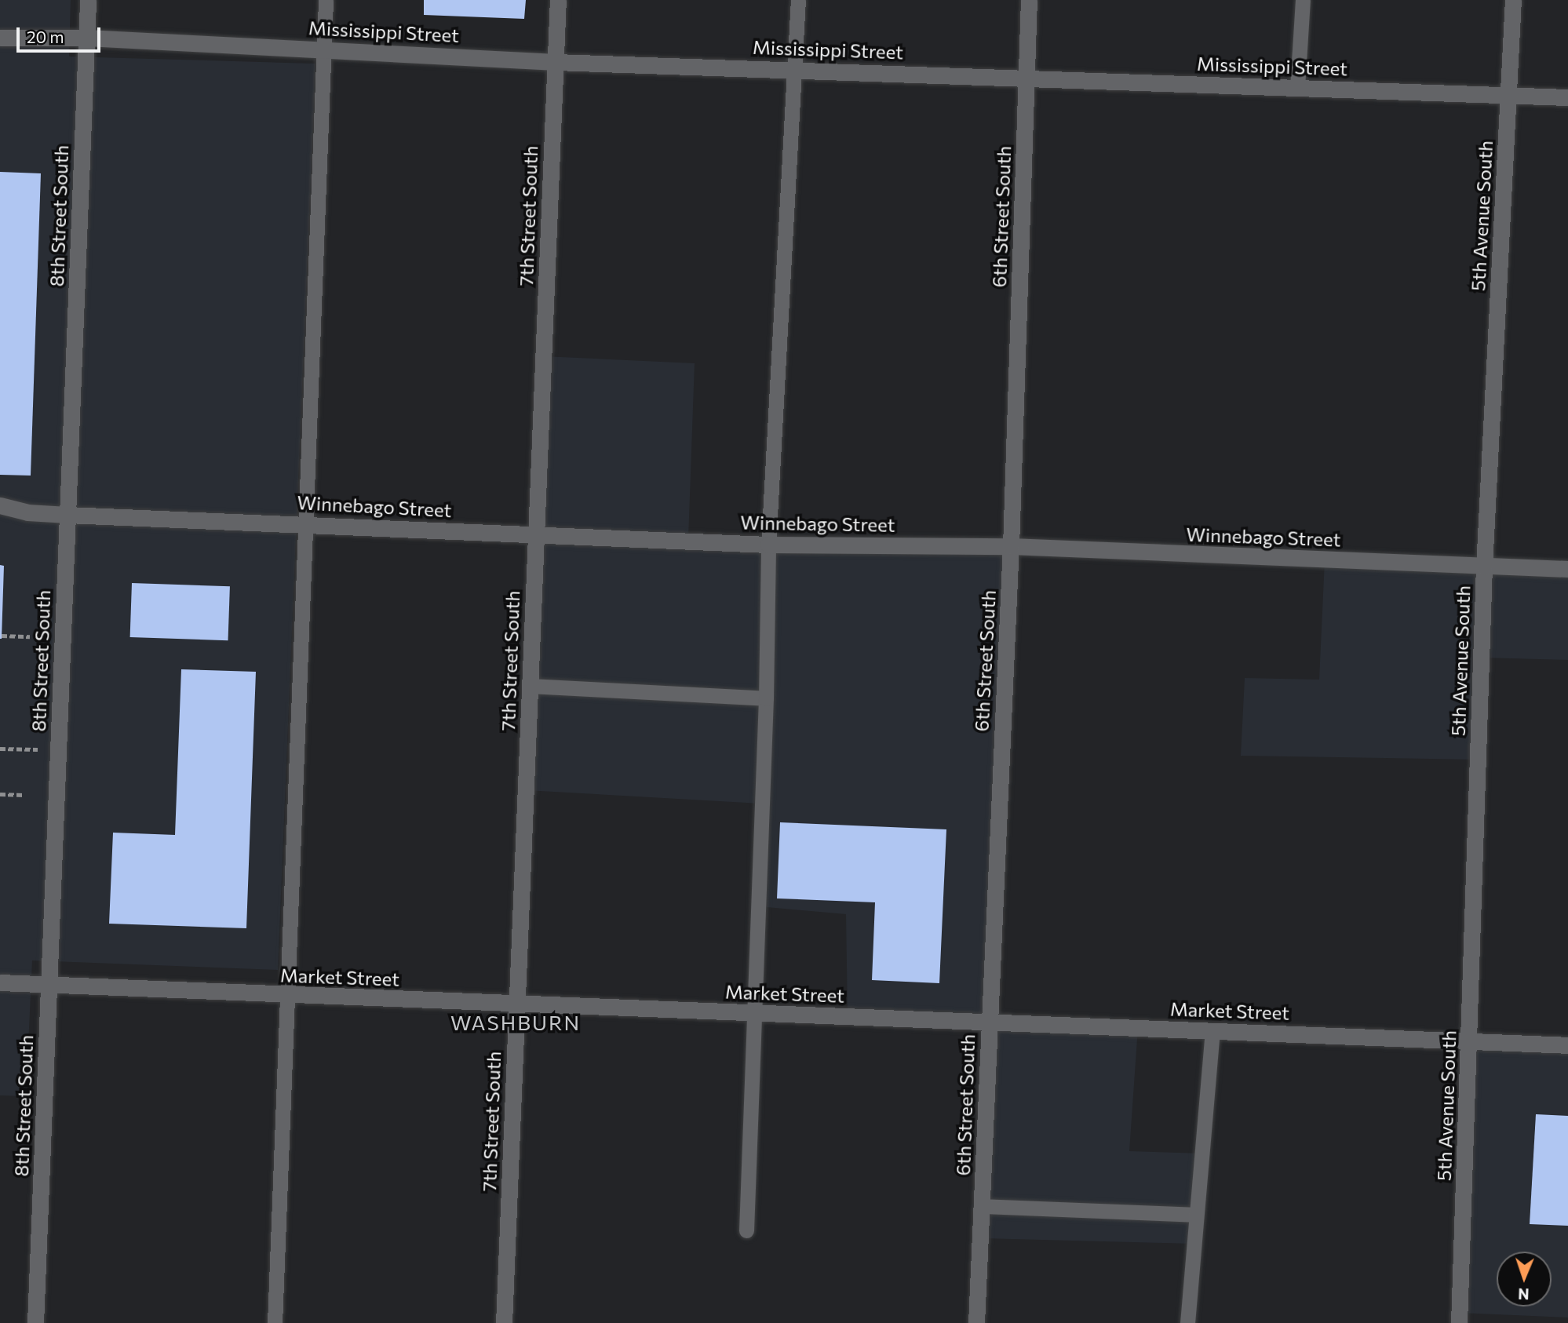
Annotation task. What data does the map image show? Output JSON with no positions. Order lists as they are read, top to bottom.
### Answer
{
  "streets": {
    "street": [
      "Mississippi Street",
      "8th Street South",
      "7th Street South",
      "5th Avenue South",
      "6th Street South",
      "Winnebago Street",
      "Market Street"
    ]
  },
  "crossings": [
    ["Mississippi Street", "8th Street South"],
    ["Mississippi Street", "7th Street South"],
    ["Mississippi Street", "5th Avenue South"],
    ["Mississippi Street", "6th Street South"],
    ["8th Street South", "Winnebago Street"],
    ["8th Street South", "Market Street"],
    ["7th Street South", "Winnebago Street"],
    ["7th Street South", "Market Street"],
    ["5th Avenue South", "Winnebago Street"],
    ["5th Avenue South", "Market Street"],
    ["6th Street South", "Winnebago Street"],
    ["6th Street South", "Market Street"]
  ],
  "districts": ["WASHBURN"],
  "scale_bar": "20 m",
  "north": "bottom"
}
